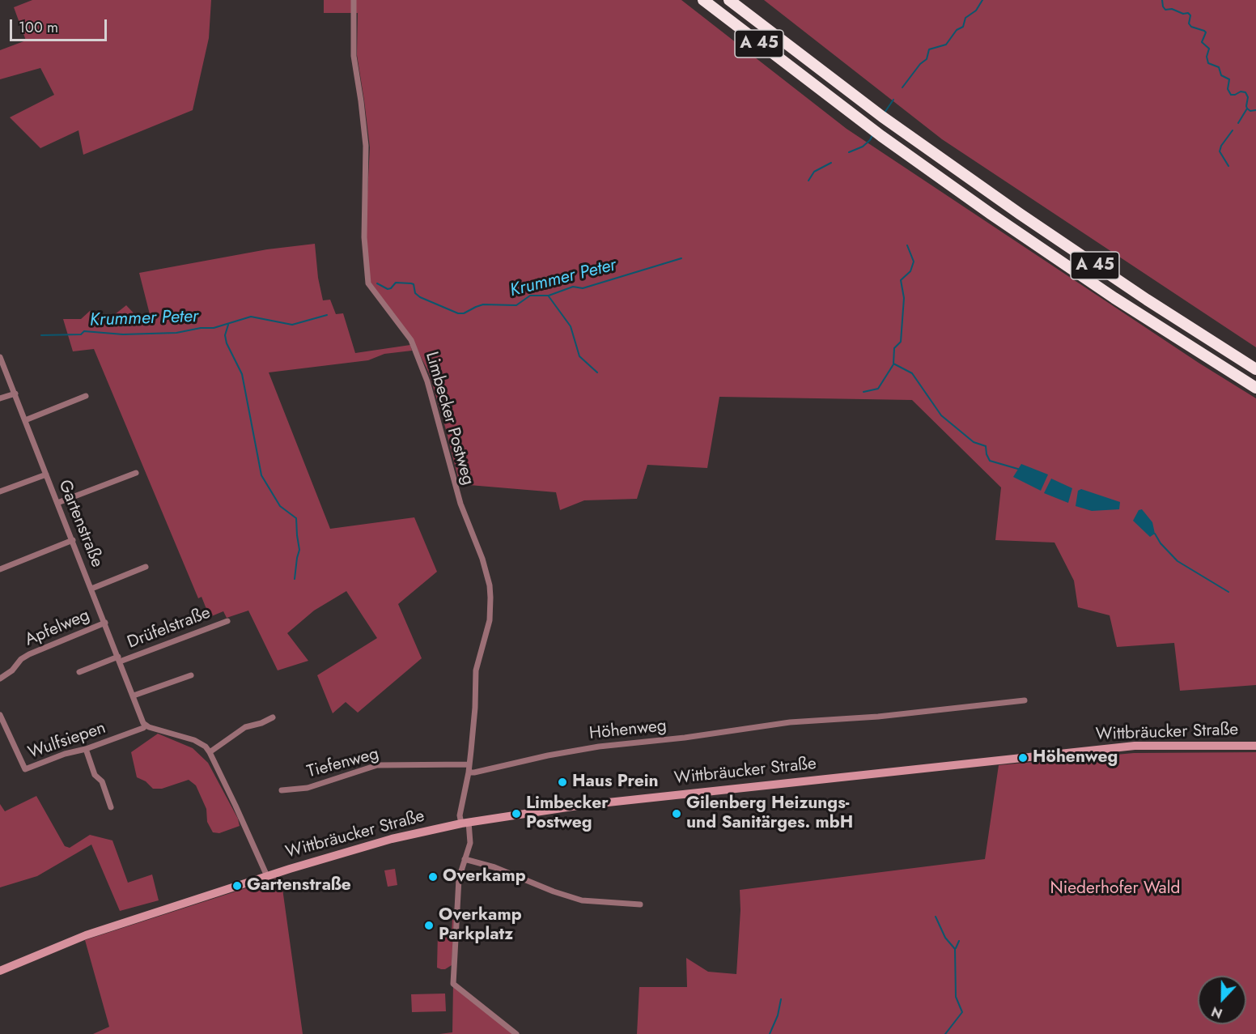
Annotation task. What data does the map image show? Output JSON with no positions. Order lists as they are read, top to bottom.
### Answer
{
  "streets": {
    "highway": ["A 45"],
    "main road": ["Wittbräucker Straße"],
    "street": [
      "Limbecker Postweg",
      "Gartenstraße",
      "Apfelweg",
      "Drüfelstraße",
      "Höhenweg",
      "Wulfsiepen",
      "Tiefenweg"
    ]
  },
  "crossings": [
    ["Limbecker Postweg", "Höhenweg"],
    ["Limbecker Postweg", "Wittbräucker Straße"],
    ["Limbecker Postweg", "Tiefenweg"],
    ["Gartenstraße", "Apfelweg"],
    ["Gartenstraße", "Drüfelstraße"],
    ["Gartenstraße", "Wulfsiepen"]
  ],
  "water": ["Krummer Peter"],
  "parks": ["Niederhofer Wald"],
  "places": [
    "Höhenweg",
    "Haus Prein",
    "Limbecker Postweg",
    "Gilenberg Heizungs- und Sanitärges. mbH",
    "Overkamp",
    "Gartenstraße",
    "Overkamp Parkplatz"
  ],
  "scale_bar": "100 m",
  "north": "bottom"
}
